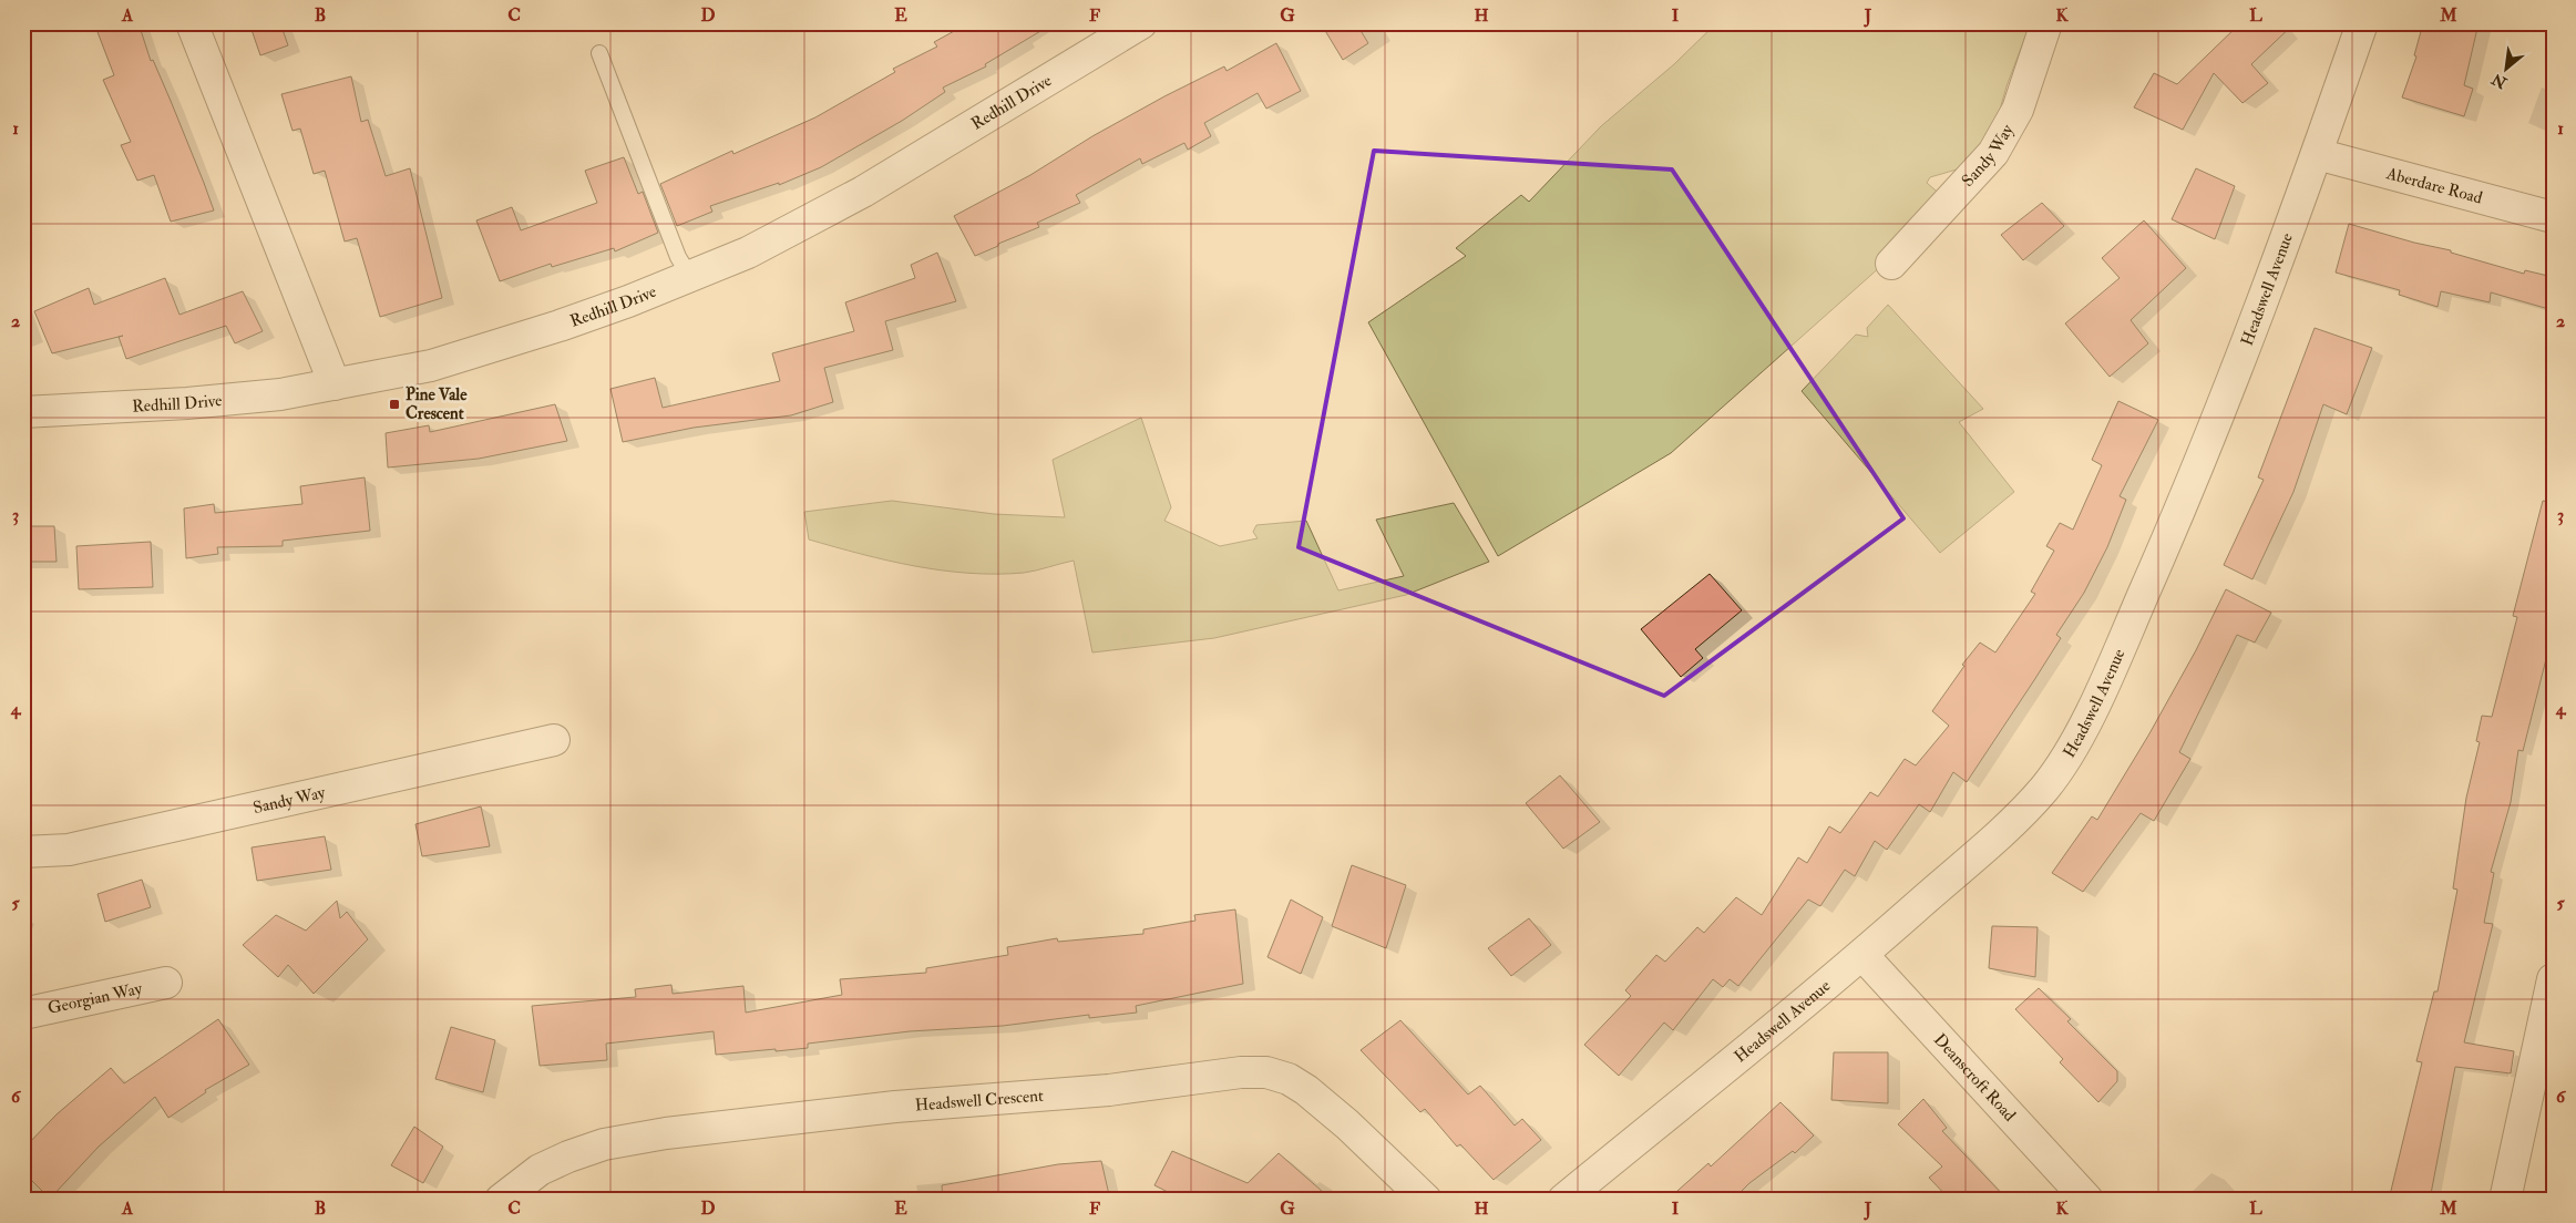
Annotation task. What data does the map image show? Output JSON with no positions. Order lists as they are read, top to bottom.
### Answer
{
  "streets": {
    "street": [
      "Redhill Drive",
      "Sandy Way",
      "Aberdare Road",
      "Headswell Avenue",
      "Georgian Way",
      "Deanscroft Road",
      "Headswell Crescent"
    ]
  },
  "crossings": [
    ["Aberdare Road", "Headswell Avenue"],
    ["Headswell Avenue", "Deanscroft Road"]
  ],
  "places": {
    "transit": ["Pine Vale Crescent"]
  },
  "north": "bottom left",
  "grid": {
    "columns": [
      "A",
      "B",
      "C",
      "D",
      "E",
      "F",
      "G",
      "H",
      "I",
      "J",
      "K",
      "L",
      "M"
    ],
    "rows": [
      "1",
      "2",
      "3",
      "4",
      "5",
      "6"
    ]
  }
}
